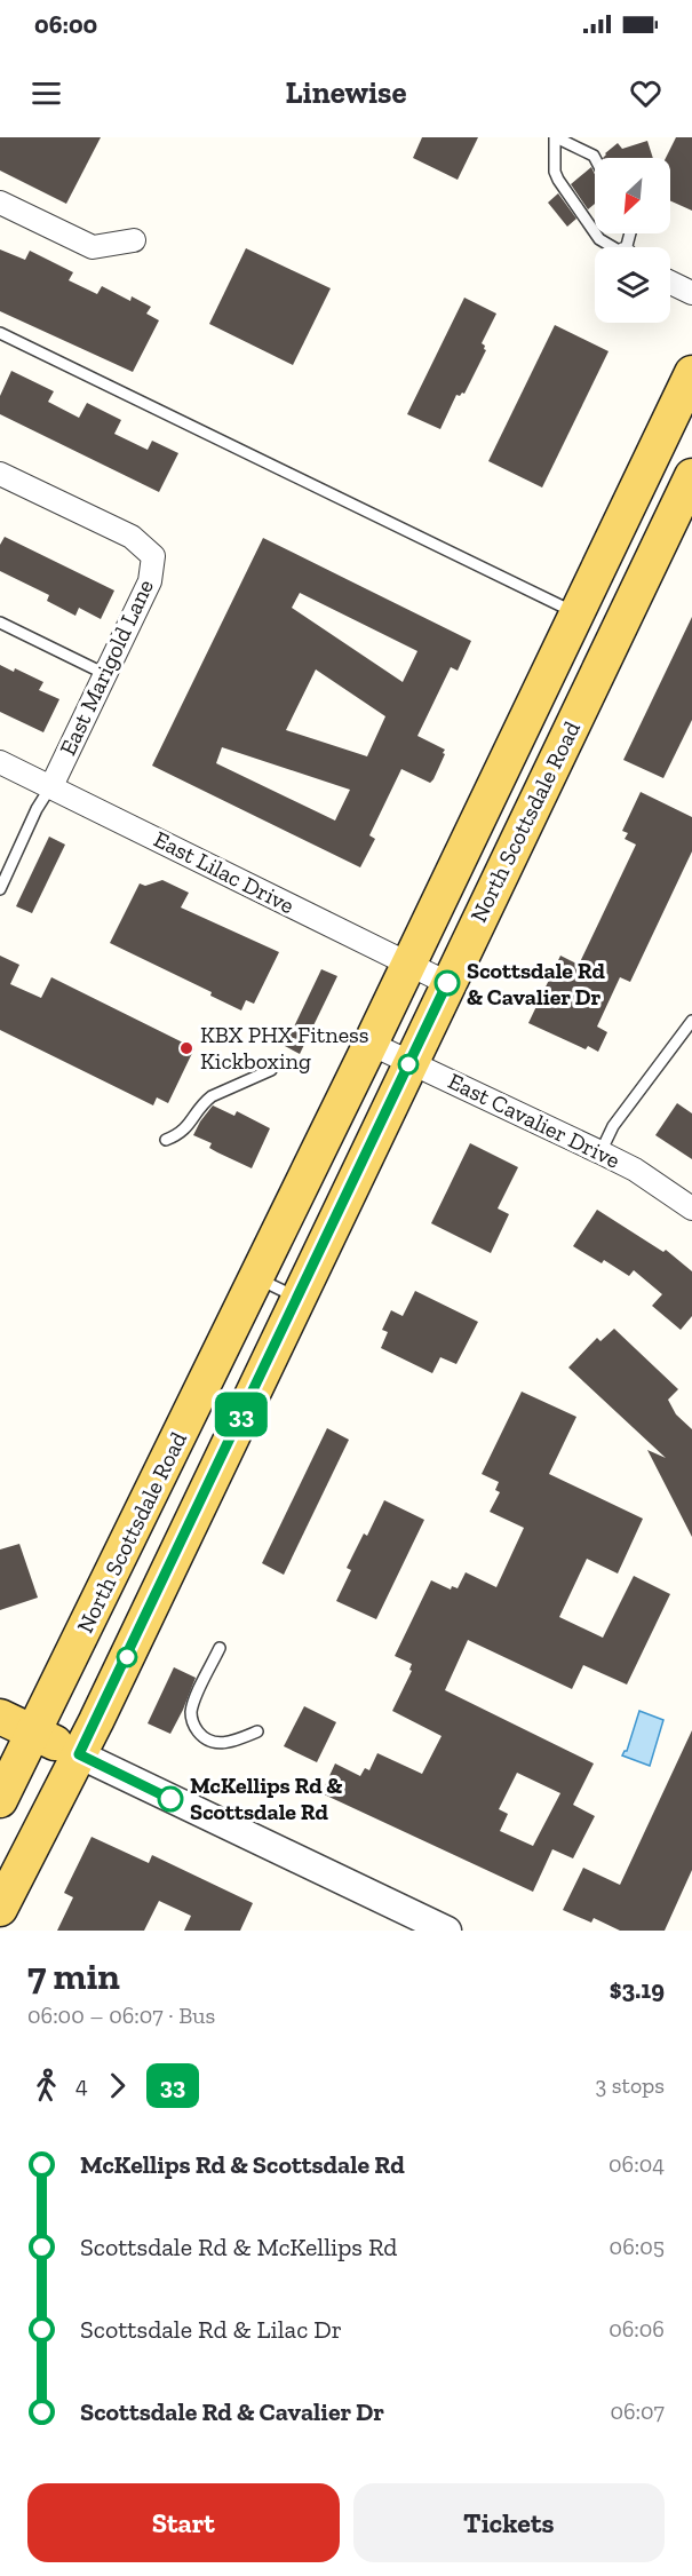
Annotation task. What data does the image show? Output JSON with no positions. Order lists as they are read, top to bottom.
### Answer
{
  "streets": {
    "main road": ["North Scottsdale Road"],
    "street": ["East Marigold Lane", "East Lilac Drive", "East Cavalier Drive"]
  },
  "crossings": [
    ["East Marigold Lane", "East Lilac Drive"],
    ["North Scottsdale Road", "East Lilac Drive"],
    ["North Scottsdale Road", "East Cavalier Drive"]
  ],
  "places": ["Scottsdale Rd & Cavalier Dr", "KBX PHX Fitness Kickboxing", "McKellips Rd & Scottsdale Rd"],
  "lines": ["bus line 33"],
  "north": "bottom left",
  "page": {
    "status": "06:00",
    "header": "Linewise",
    "on_map": "33",
    "heading": ["7 min", "06:00 – 06:07 · Bus", "$3.19"],
    "legs": ["4", "33", "3 stops"],
    "list": [
      {
        "name": "McKellips Rd & Scottsdale Rd",
        "value": "06:04"
      },
      {
        "name": "Scottsdale Rd & McKellips Rd",
        "value": "06:05"
      },
      {
        "name": "Scottsdale Rd & Lilac Dr",
        "value": "06:06"
      },
      {
        "name": "Scottsdale Rd & Cavalier Dr",
        "value": "06:07"
      }
    ],
    "buttons": ["Start", "Tickets"]
  }
}
